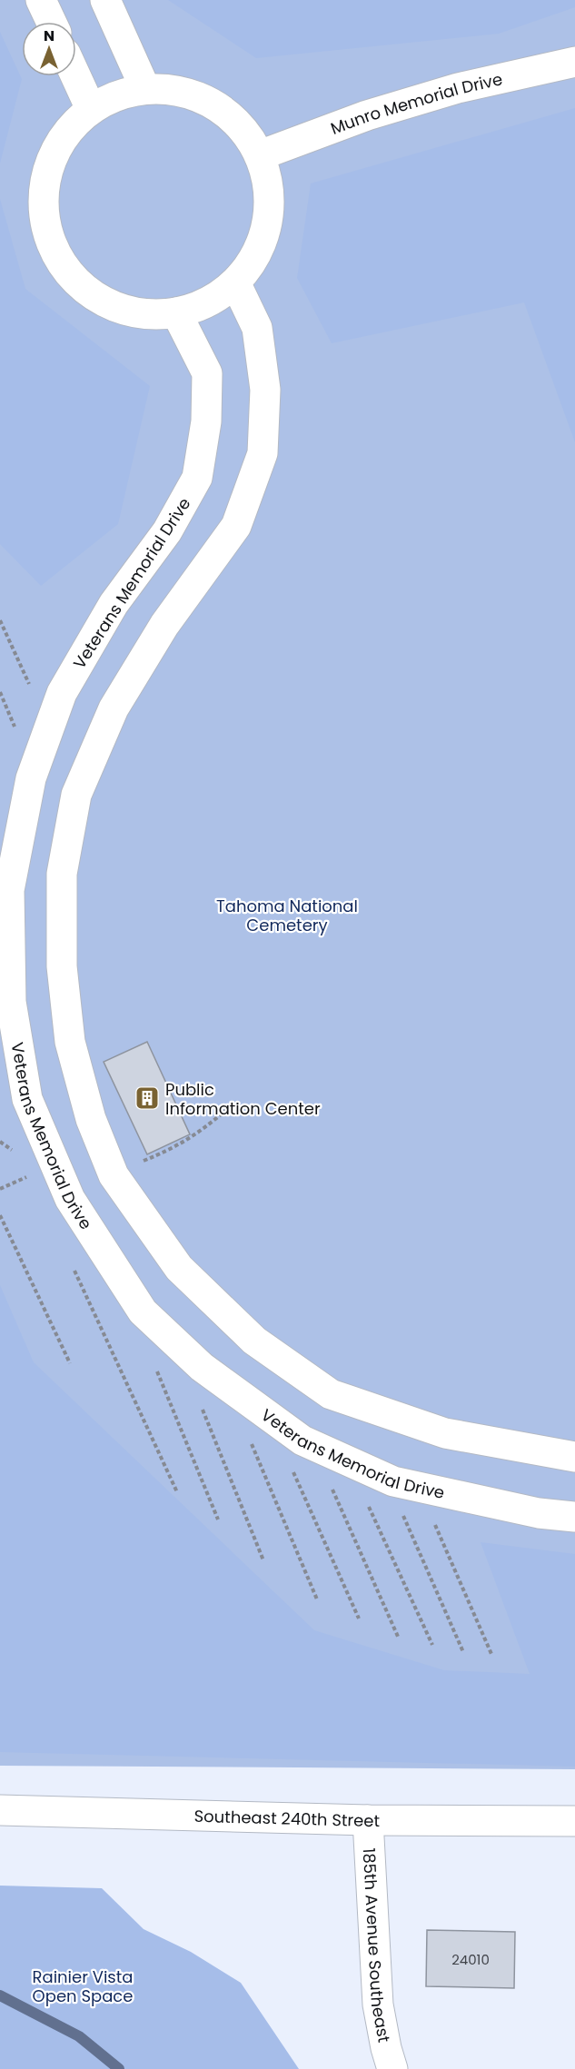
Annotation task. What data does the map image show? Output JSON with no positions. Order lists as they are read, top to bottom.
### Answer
{
  "streets": {
    "street": [
      "Munro Memorial Drive",
      "Veterans Memorial Drive",
      "Southeast 240th Street",
      "185th Avenue Southeast"
    ]
  },
  "crossings": [
    ["Southeast 240th Street", "185th Avenue Southeast"]
  ],
  "parks": ["Tahoma National Cemetery", "Rainier Vista Open Space"],
  "places": {
    "building": ["Public Information Center"]
  },
  "house_numbers": ["24010"],
  "north": "top"
}
